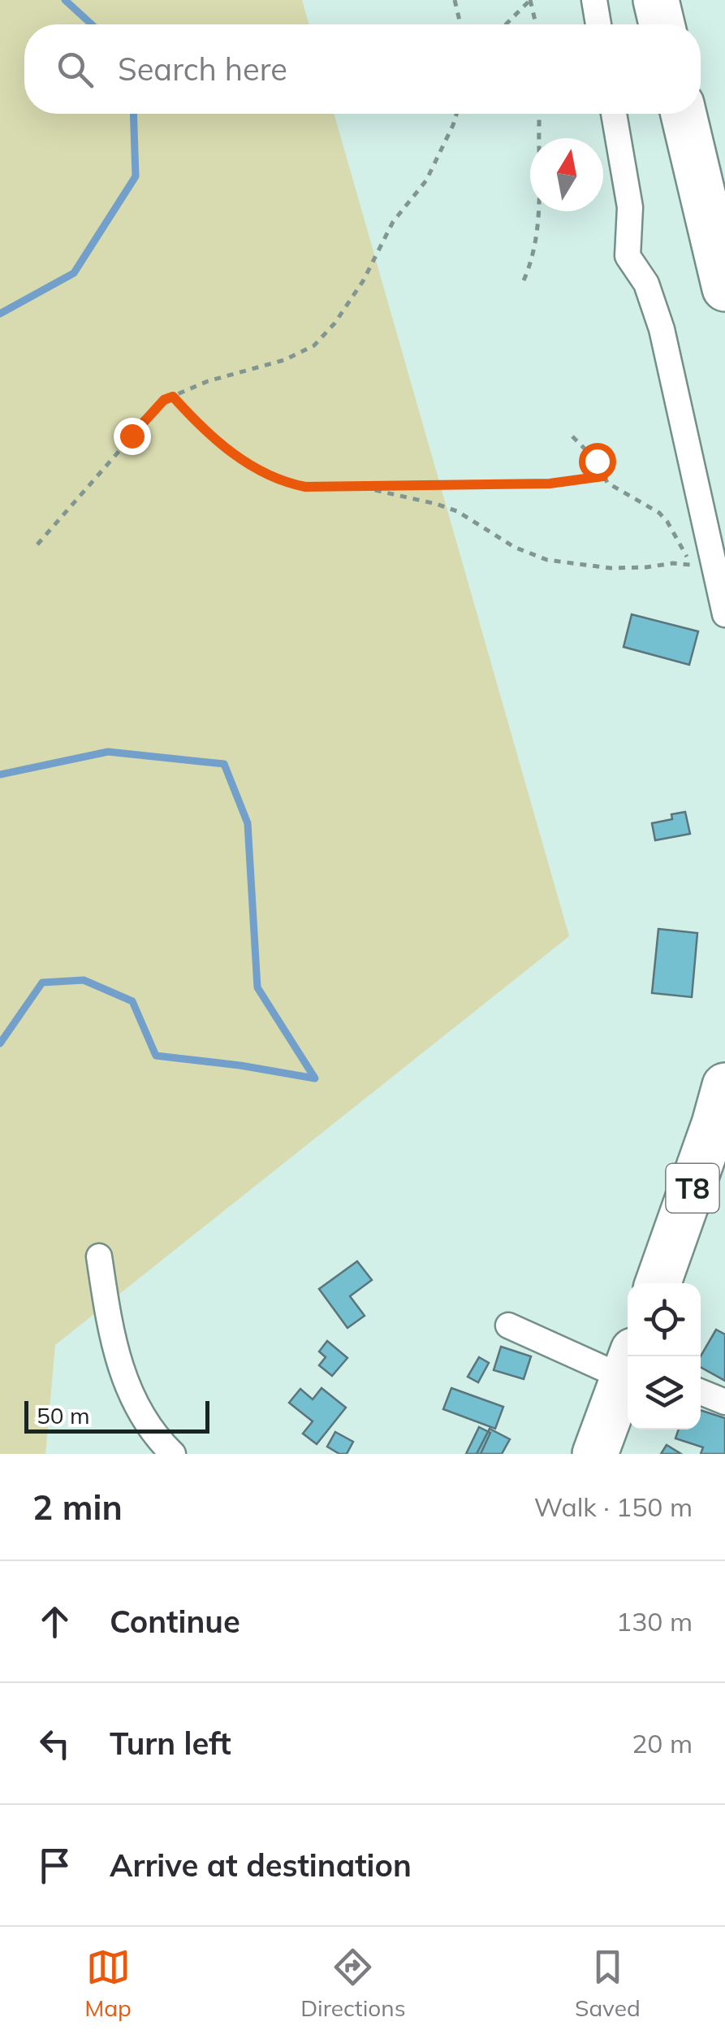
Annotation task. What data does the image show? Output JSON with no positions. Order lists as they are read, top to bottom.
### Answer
{
  "streets": {
    "highway": ["T8"]
  },
  "scale_bar": "50 m",
  "north": "top",
  "page": {
    "search": "Search here",
    "scale": "50 m",
    "heading": ["2 min", "Walk · 150 m"],
    "list": [
      ["Continue", "130 m"],
      ["Turn left", "20 m"],
      "Arrive at destination"
    ],
    "nav": ["Map", "Directions", "Saved"]
  }
}
